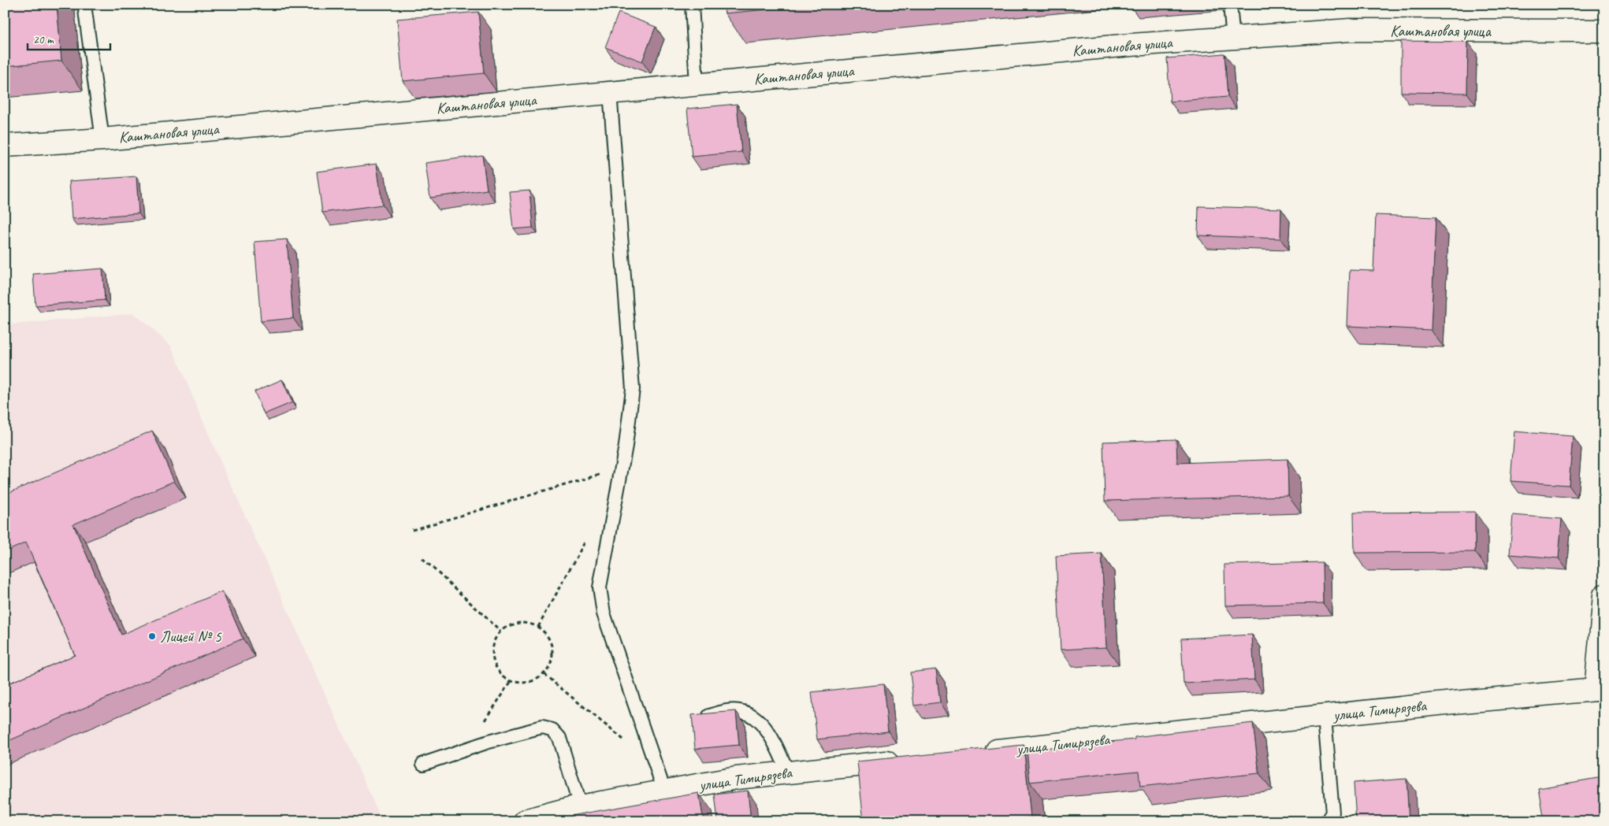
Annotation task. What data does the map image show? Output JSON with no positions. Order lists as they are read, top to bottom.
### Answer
{
  "streets": {
    "street": ["Каштановая улица", "улица Тимирязева"]
  },
  "places": ["Лицей № 5"],
  "scale_bar": "20 m"
}
